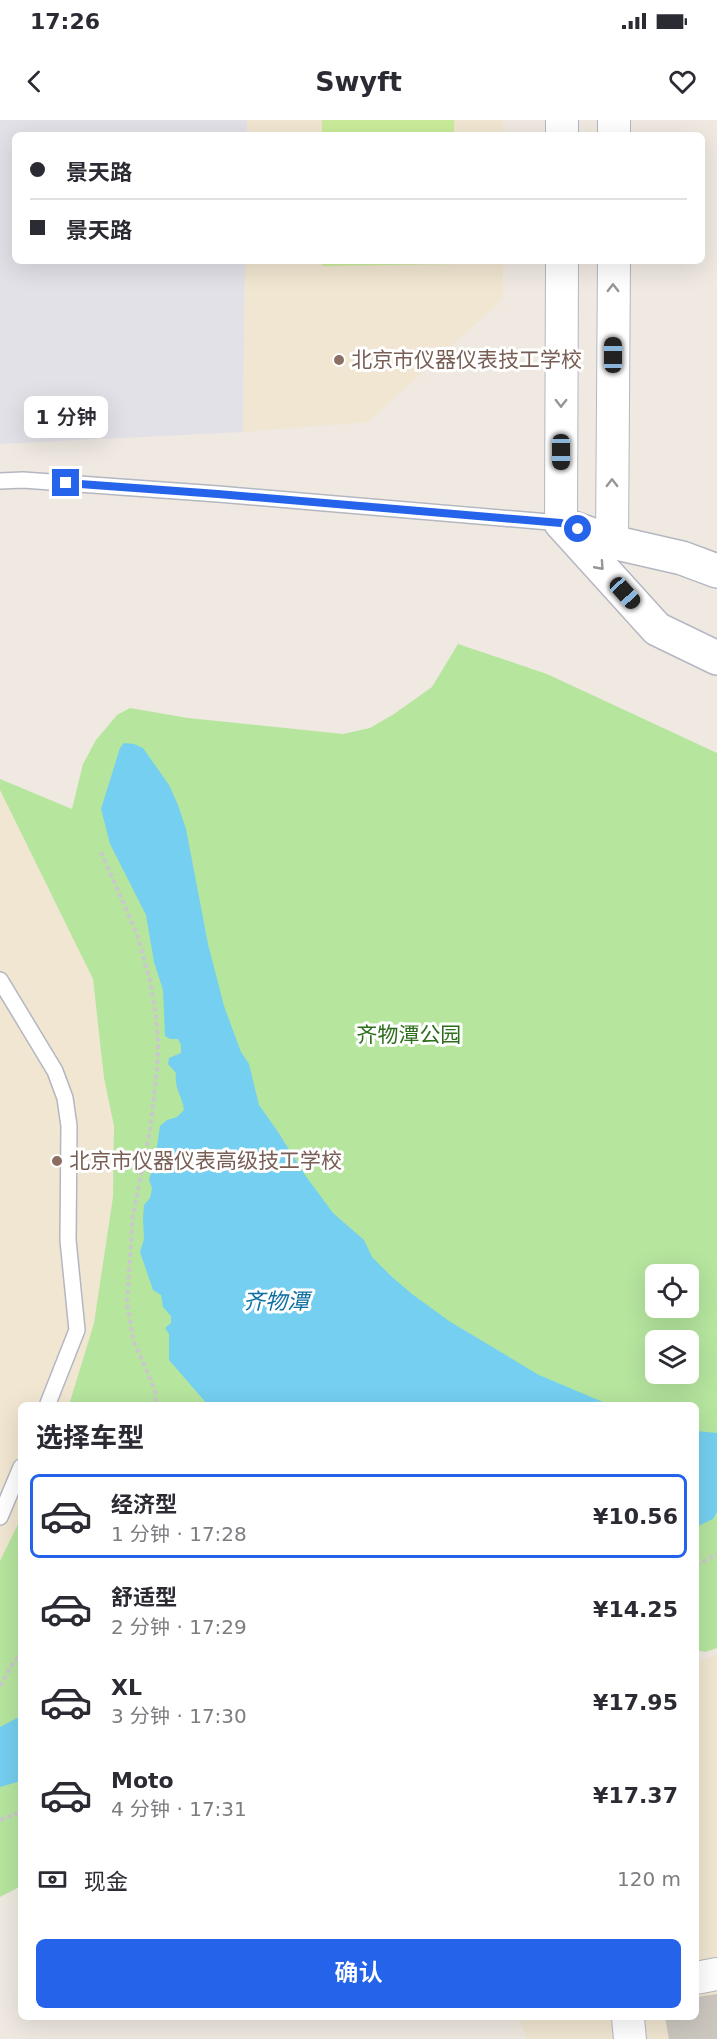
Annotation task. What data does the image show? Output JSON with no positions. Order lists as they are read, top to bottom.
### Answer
{
  "water": ["齐物潭"],
  "parks": ["齐物潭公园"],
  "places": ["北京市仪器仪表技工学校", "北京市仪器仪表高级技工学校"],
  "page": {
    "status": "17:26",
    "header": "Swyft",
    "banner": ["景天路", "景天路"],
    "bubble": "1 分钟",
    "heading": "选择车型",
    "list": [
      {
        "name": "经济型",
        "note": "1 分钟 · 17:28",
        "value": "¥10.56"
      },
      {
        "name": "舒适型",
        "note": "2 分钟 · 17:29",
        "value": "¥14.25"
      },
      {
        "name": "XL",
        "note": "3 分钟 · 17:30",
        "value": "¥17.95"
      },
      {
        "name": "Moto",
        "note": "4 分钟 · 17:31",
        "value": "¥17.37"
      }
    ],
    "pay": ["现金", "120 m"],
    "buttons": "确认"
  }
}
